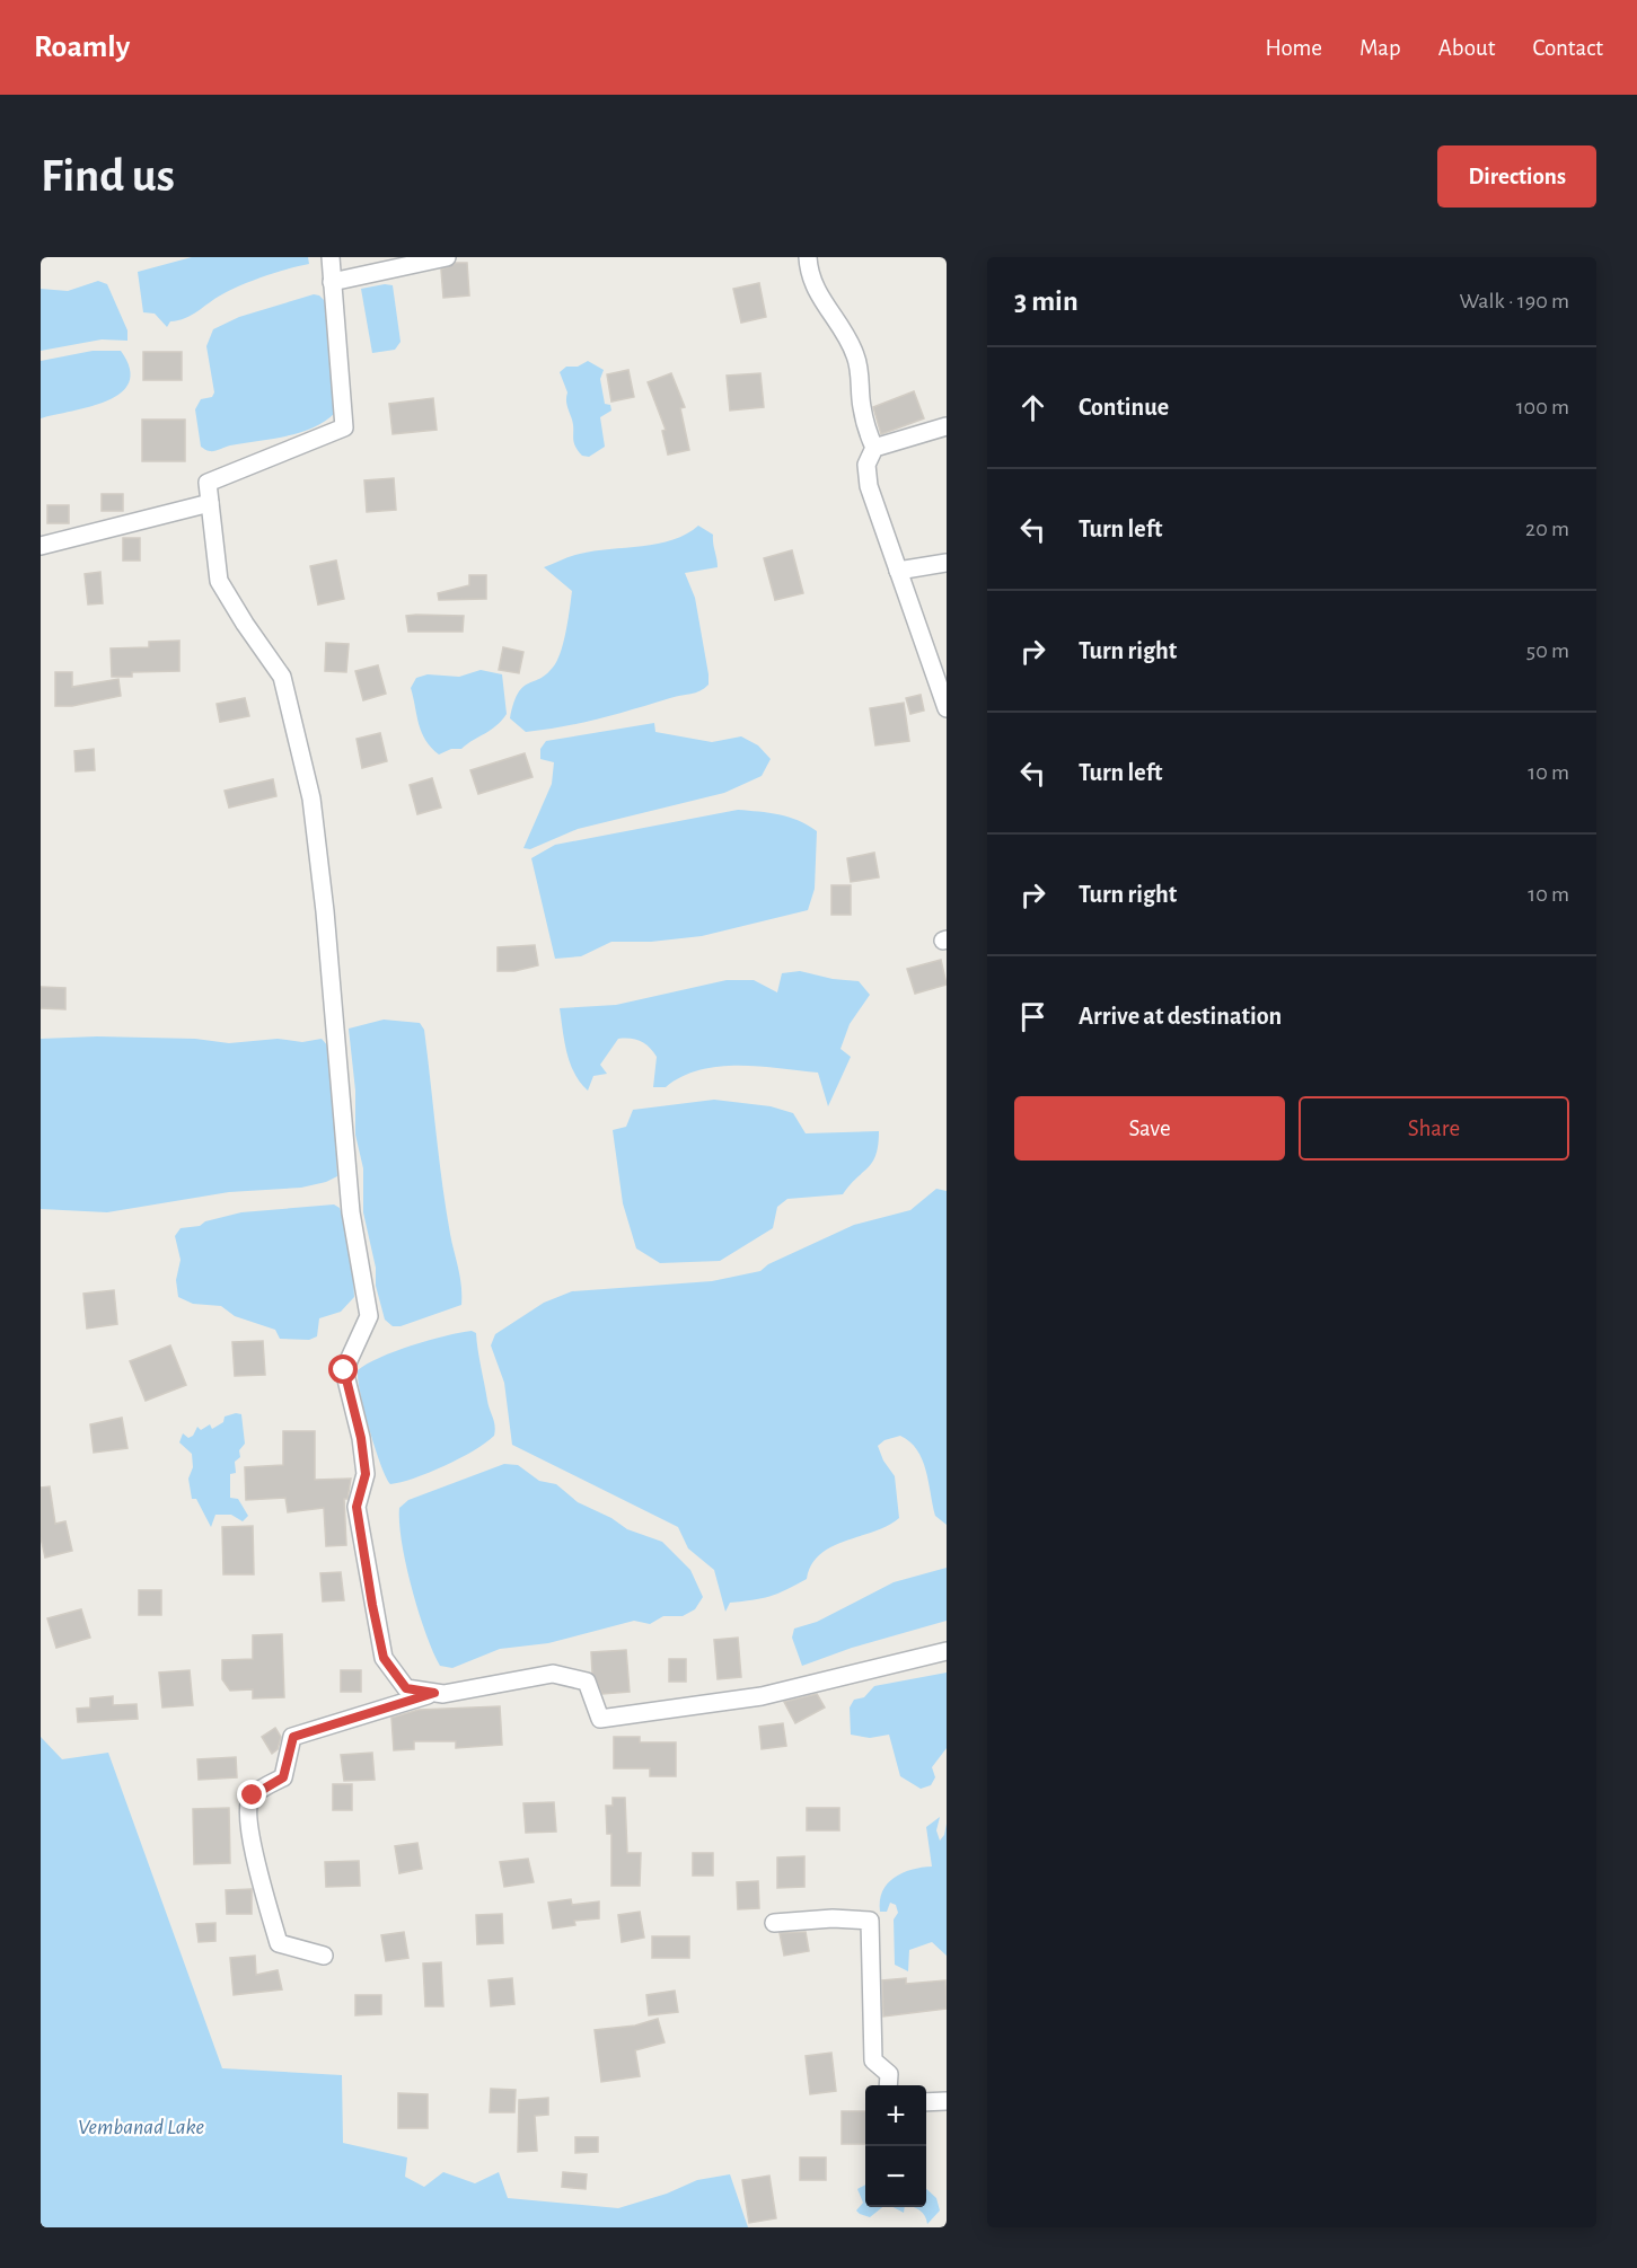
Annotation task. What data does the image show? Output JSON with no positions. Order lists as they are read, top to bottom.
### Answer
{
  "water": ["Vembanad Lake"],
  "page": {
    "header": "Roamly",
    "nav": [
      "Home",
      "Map",
      "About",
      "Contact"
    ],
    "buttons": [
      "Directions",
      ["Save", "Share"]
    ],
    "title": "Find us",
    "heading": ["3 min", "Walk · 190 m"],
    "list": [
      ["Continue", "100 m"],
      ["Turn left", "20 m"],
      ["Turn right", "50 m"],
      ["Turn left", "10 m"],
      ["Turn right", "10 m"],
      "Arrive at destination"
    ],
    "map_buttons": ["+", "−"]
  }
}
